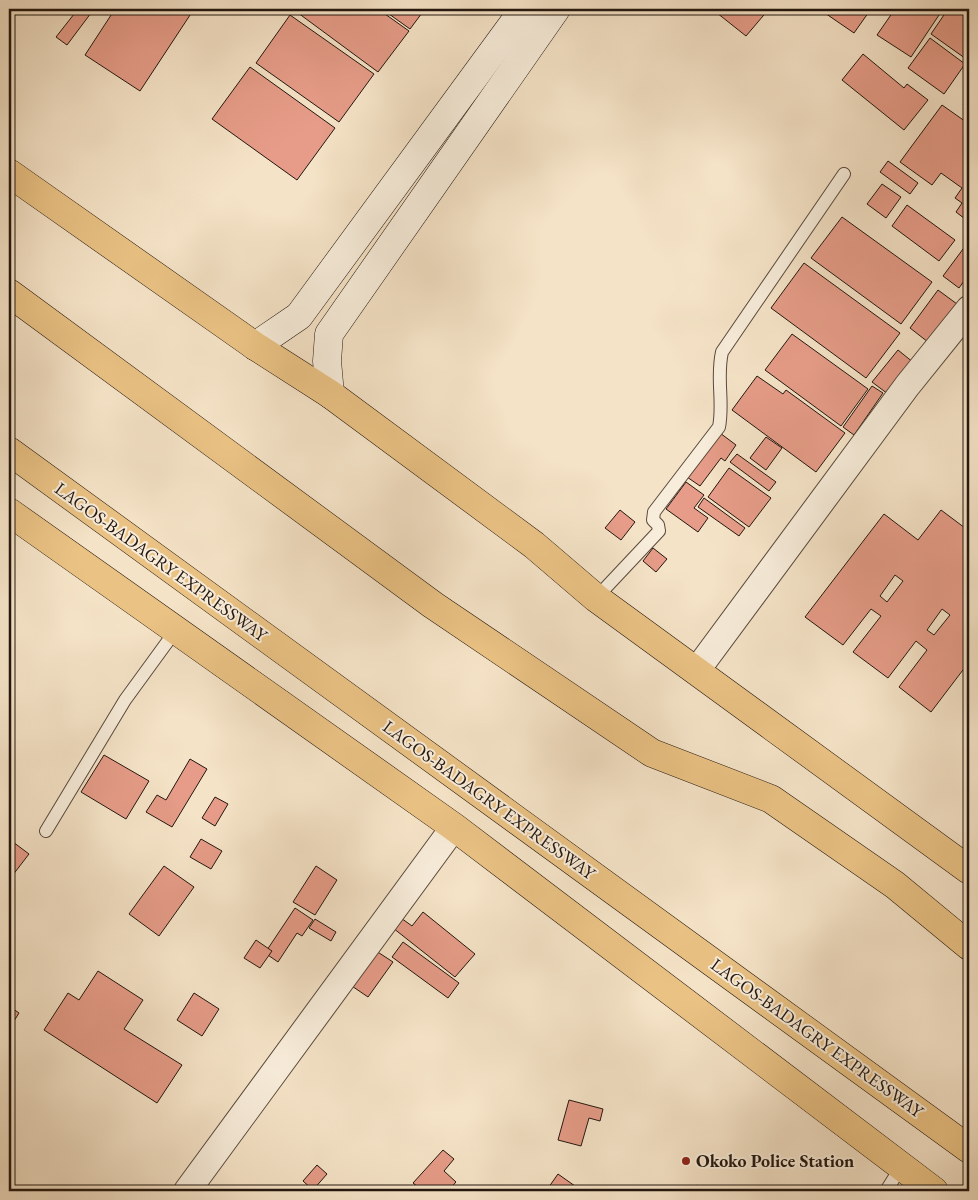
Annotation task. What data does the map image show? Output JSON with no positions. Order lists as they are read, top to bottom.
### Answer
{
  "streets": {
    "main road": ["LAGOS-BADAGRY EXPRESSWAY"]
  },
  "places": ["Okoko Police Station"]
}
